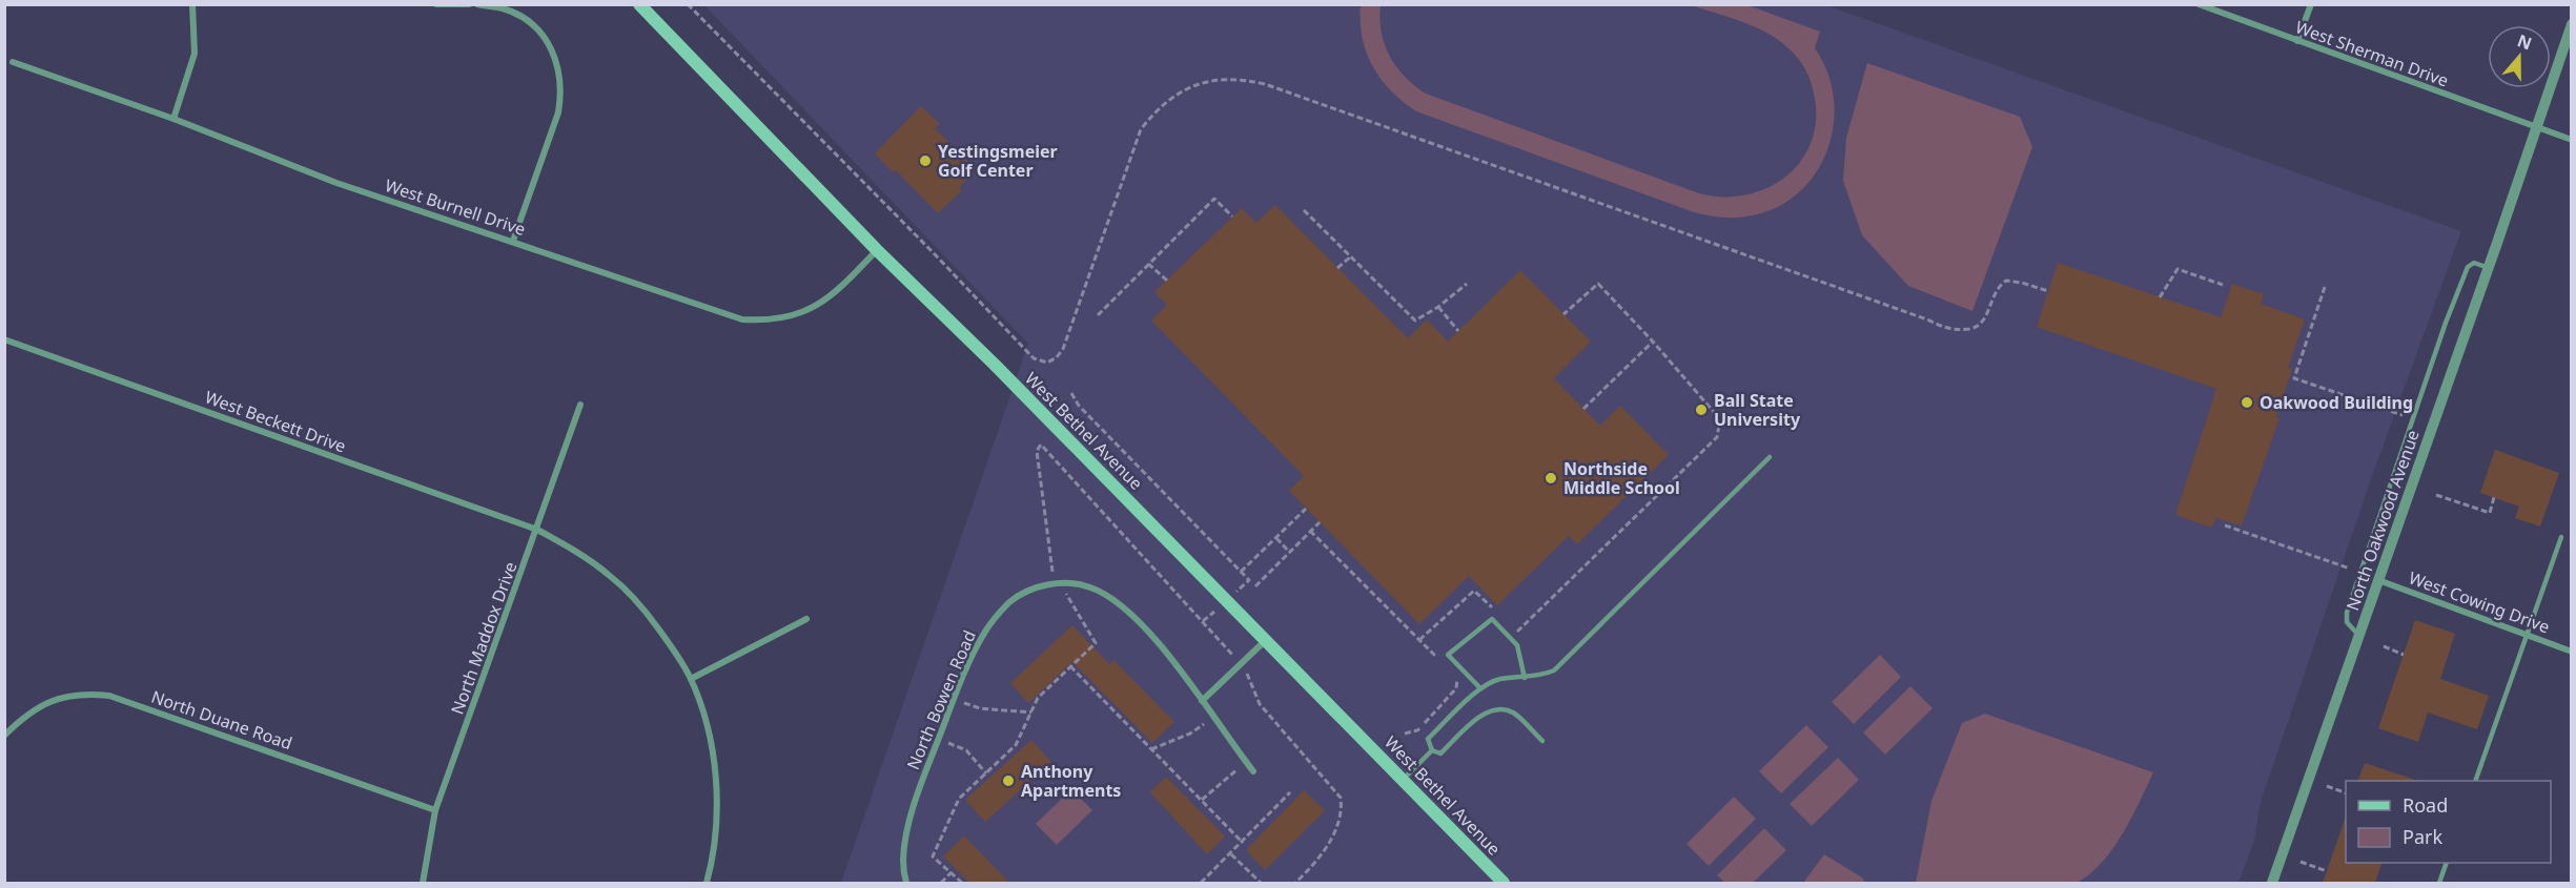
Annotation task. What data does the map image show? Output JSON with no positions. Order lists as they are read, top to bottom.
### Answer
{
  "streets": {
    "main road": ["West Bethel Avenue"],
    "street": [
      "West Sherman Drive",
      "West Burnell Drive",
      "West Beckett Drive",
      "North Oakwood Avenue",
      "West Cowing Drive",
      "North Maddox Drive",
      "North Bowen Road",
      "North Duane Road"
    ]
  },
  "crossings": [
    ["West Sherman Drive", "North Oakwood Avenue"],
    ["West Burnell Drive", "West Bethel Avenue"],
    ["West Beckett Drive", "North Maddox Drive"],
    ["North Oakwood Avenue", "West Cowing Drive"],
    ["North Maddox Drive", "North Duane Road"]
  ],
  "places": [
    "Yestingsmeier Golf Center",
    "Oakwood Building",
    "Ball State University",
    "Northside Middle School",
    "Anthony Apartments"
  ],
  "legend": ["Road", "Park"],
  "north": "top"
}
